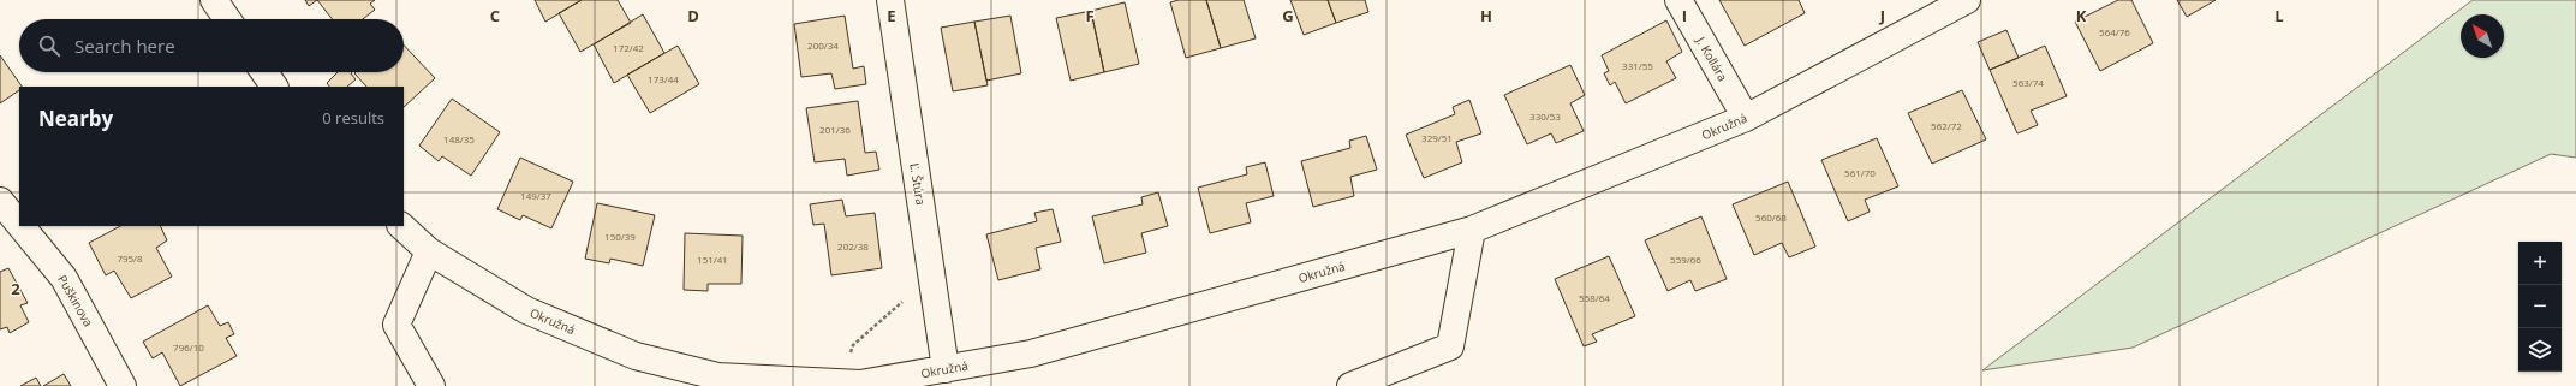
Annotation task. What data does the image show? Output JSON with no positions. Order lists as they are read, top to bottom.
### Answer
{
  "streets": {
    "street": [
      "J. Kollára",
      "Okružná",
      "Ľ. Štúra",
      "Puškinova"
    ]
  },
  "crossings": [
    ["J. Kollára", "Okružná"],
    ["Okružná", "Ľ. Štúra"]
  ],
  "house_numbers": [
    "564/76",
    "200/34",
    "172/42",
    "331/55",
    "173/44",
    "563/74",
    "330/53",
    "562/72",
    "201/36",
    "329/51",
    "148/35",
    "561/70",
    "149/37",
    "560/68",
    "150/39",
    "202/38",
    "795/8",
    "151/41",
    "559/66",
    "558/64",
    "796/10"
  ],
  "north": "top left",
  "page": {
    "search": "Search here",
    "heading": ["Nearby", "0 results"],
    "map_buttons": ["+", "−"]
  },
  "grid": {
    "columns": [
      "C",
      "D",
      "E",
      "F",
      "G",
      "H",
      "I",
      "J",
      "K",
      "L"
    ],
    "rows": ["2"]
  }
}
